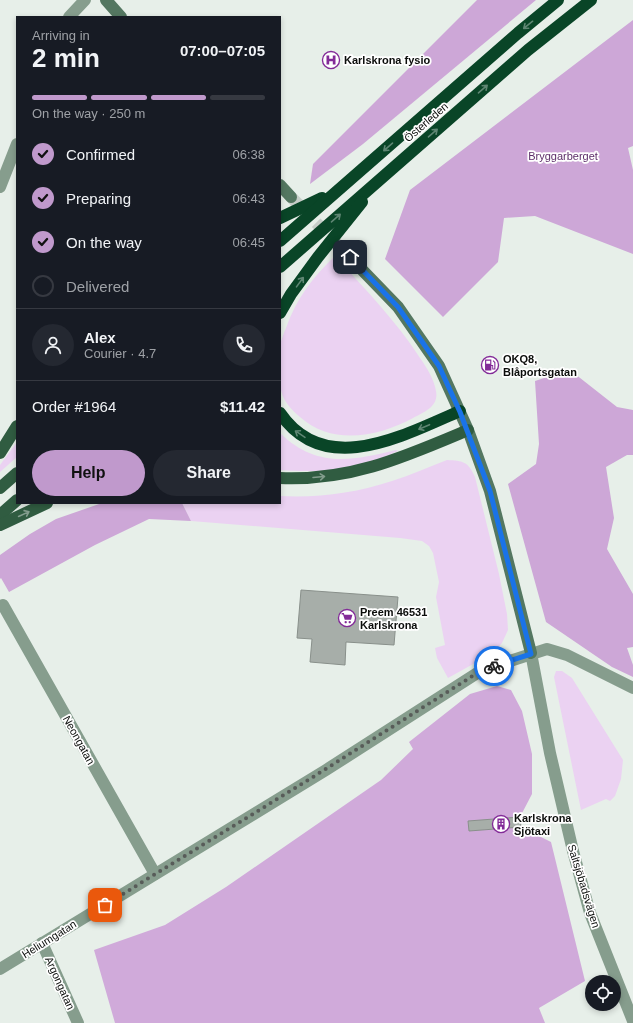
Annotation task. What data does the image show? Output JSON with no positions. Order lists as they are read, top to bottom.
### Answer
{
  "streets": {
    "highway": ["Österleden"],
    "street": [
      "Neongatan",
      "Saltsjöbadsvägen",
      "Heliumgatan",
      "Argongatan"
    ]
  },
  "crossings": [
    ["Neongatan", "Heliumgatan"],
    ["Saltsjöbadsvägen", "Heliumgatan"],
    ["Heliumgatan", "Argongatan"]
  ],
  "parks": ["Bryggarberget"],
  "places": {
    "hospital": ["Karlskrona fysio"],
    "fuel station": ["OKQ8, Blåportsgatan"],
    "supermarket": ["Preem 46531 Karlskrona"],
    "building": ["Karlskrona Sjötaxi"]
  },
  "page": {
    "heading": ["2 min", "Arriving in", "07:00–07:05"],
    "panel": [
      "Alex",
      "Courier · 4.7",
      "Order #1964",
      "$11.42"
    ],
    "bar": "On the way · 250 m",
    "list": [
      ["Confirmed", "06:38"],
      ["Preparing", "06:43"],
      ["On the way", "06:45"],
      "Delivered"
    ],
    "buttons": ["Help", "Share"]
  }
}
